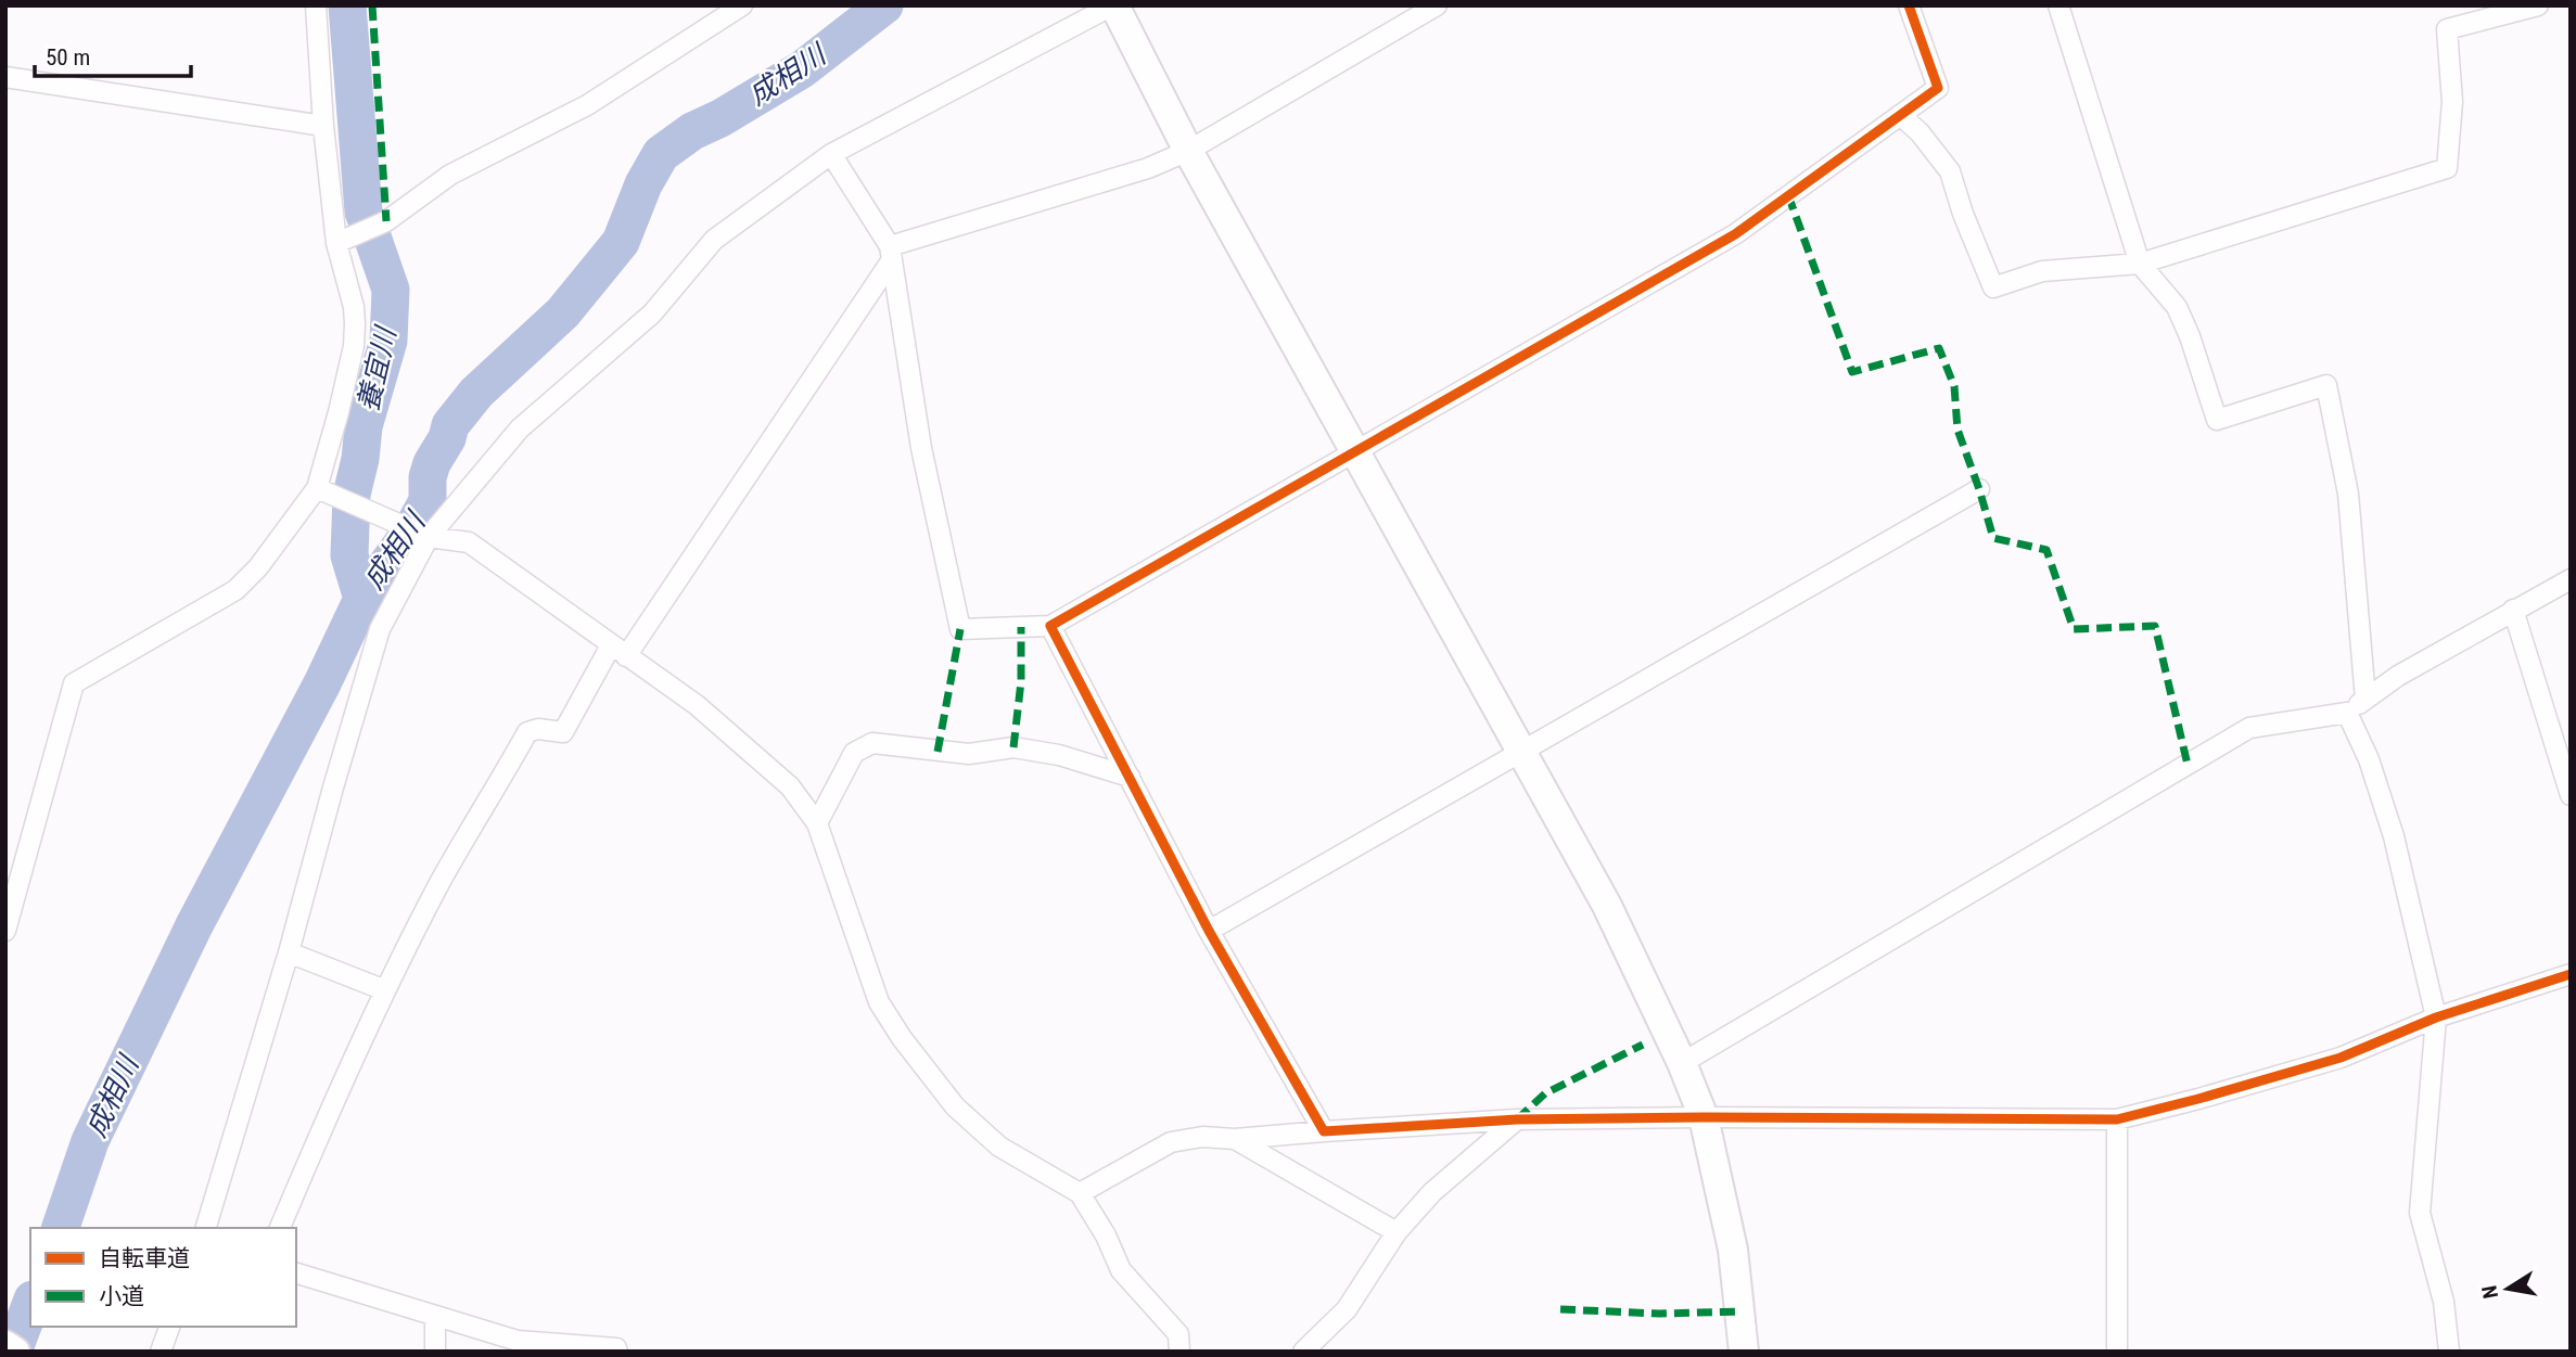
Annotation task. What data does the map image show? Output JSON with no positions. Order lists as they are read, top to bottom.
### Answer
{
  "water": ["成相川", "養宜川"],
  "legend": ["自転車道", "小道"],
  "scale_bar": "50 m",
  "north": "left"
}
